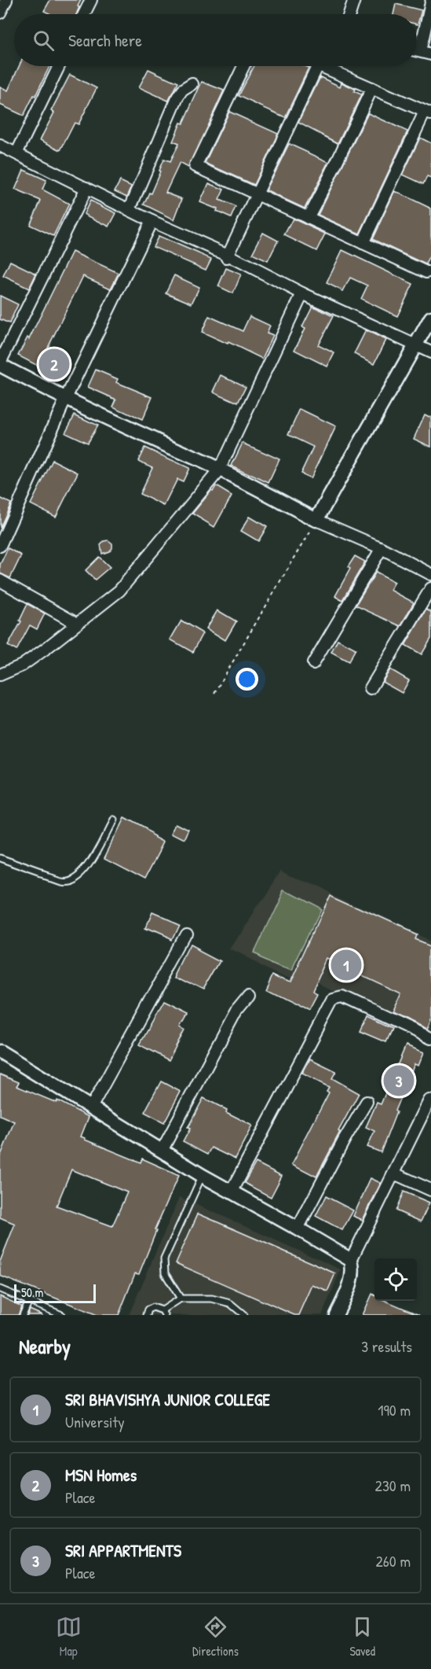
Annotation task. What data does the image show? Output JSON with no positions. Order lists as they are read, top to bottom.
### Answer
{
  "scale_bar": "50 m",
  "page": {
    "search": "Search here",
    "pins": ["2", "1", "3"],
    "scale": "50 m",
    "heading": ["Nearby", "3 results"],
    "list": [
      {
        "mark": "1",
        "name": "SRI BHAVISHYA JUNIOR COLLEGE",
        "note": "University",
        "value": "190 m"
      },
      {
        "mark": "2",
        "name": "MSN Homes",
        "note": "Place",
        "value": "230 m"
      },
      {
        "mark": "3",
        "name": "SRI APPARTMENTS",
        "note": "Place",
        "value": "260 m"
      }
    ],
    "nav": ["Map", "Directions", "Saved"]
  }
}
